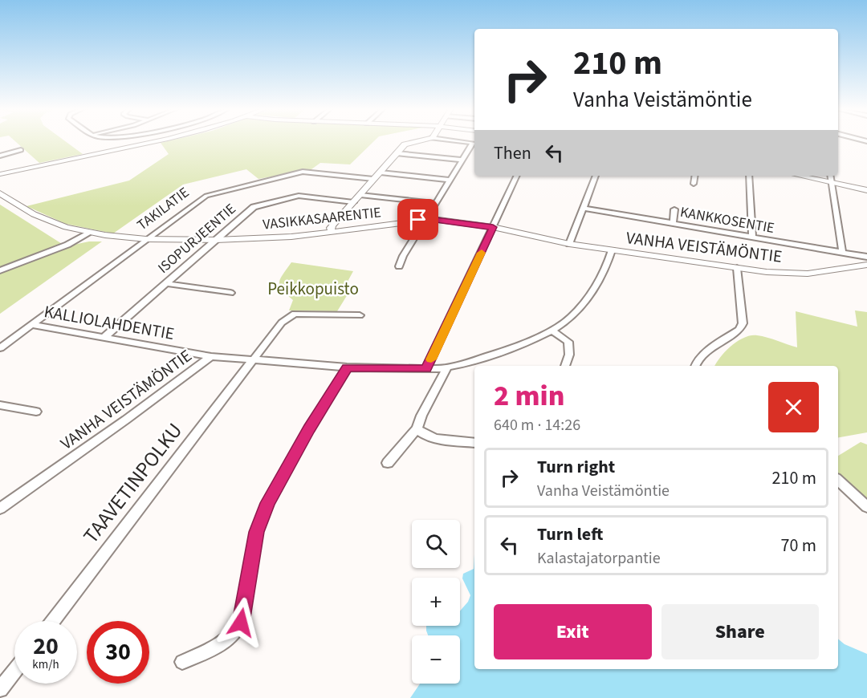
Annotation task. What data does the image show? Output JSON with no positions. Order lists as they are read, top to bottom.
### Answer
{
  "streets": {
    "street": [
      "TAKILATIE",
      "VASIKKASAARENTIE",
      "KANKKOSENTIE",
      "ISOPURJEENTIE",
      "VANHA VEISTÄMÖNTIE",
      "KALLIOLAHDENTIE",
      "TAAVETINPOLKU"
    ]
  },
  "crossings": [
    ["TAKILATIE", "VASIKKASAARENTIE"],
    ["TAKILATIE", "KALLIOLAHDENTIE"],
    ["VASIKKASAARENTIE", "ISOPURJEENTIE"],
    ["VASIKKASAARENTIE", "VANHA VEISTÄMÖNTIE"],
    ["ISOPURJEENTIE", "KALLIOLAHDENTIE"],
    ["VANHA VEISTÄMÖNTIE", "KALLIOLAHDENTIE"],
    ["VANHA VEISTÄMÖNTIE", "TAAVETINPOLKU"]
  ],
  "parks": ["Peikkopuisto"],
  "page": {
    "turn": ["210 m", "Vanha Veistämöntie"],
    "then": "Then",
    "heading": ["2 min", "640 m · 14:26"],
    "list": [
      {
        "name": "Turn right",
        "note": "Vanha Veistämöntie",
        "value": "210 m"
      },
      {
        "name": "Turn left",
        "note": "Kalastajatorpantie",
        "value": "70 m"
      }
    ],
    "map_buttons": ["+", "−"],
    "buttons": ["Exit", "Share"],
    "speed": "20 km/h",
    "limit": "30"
  }
}
